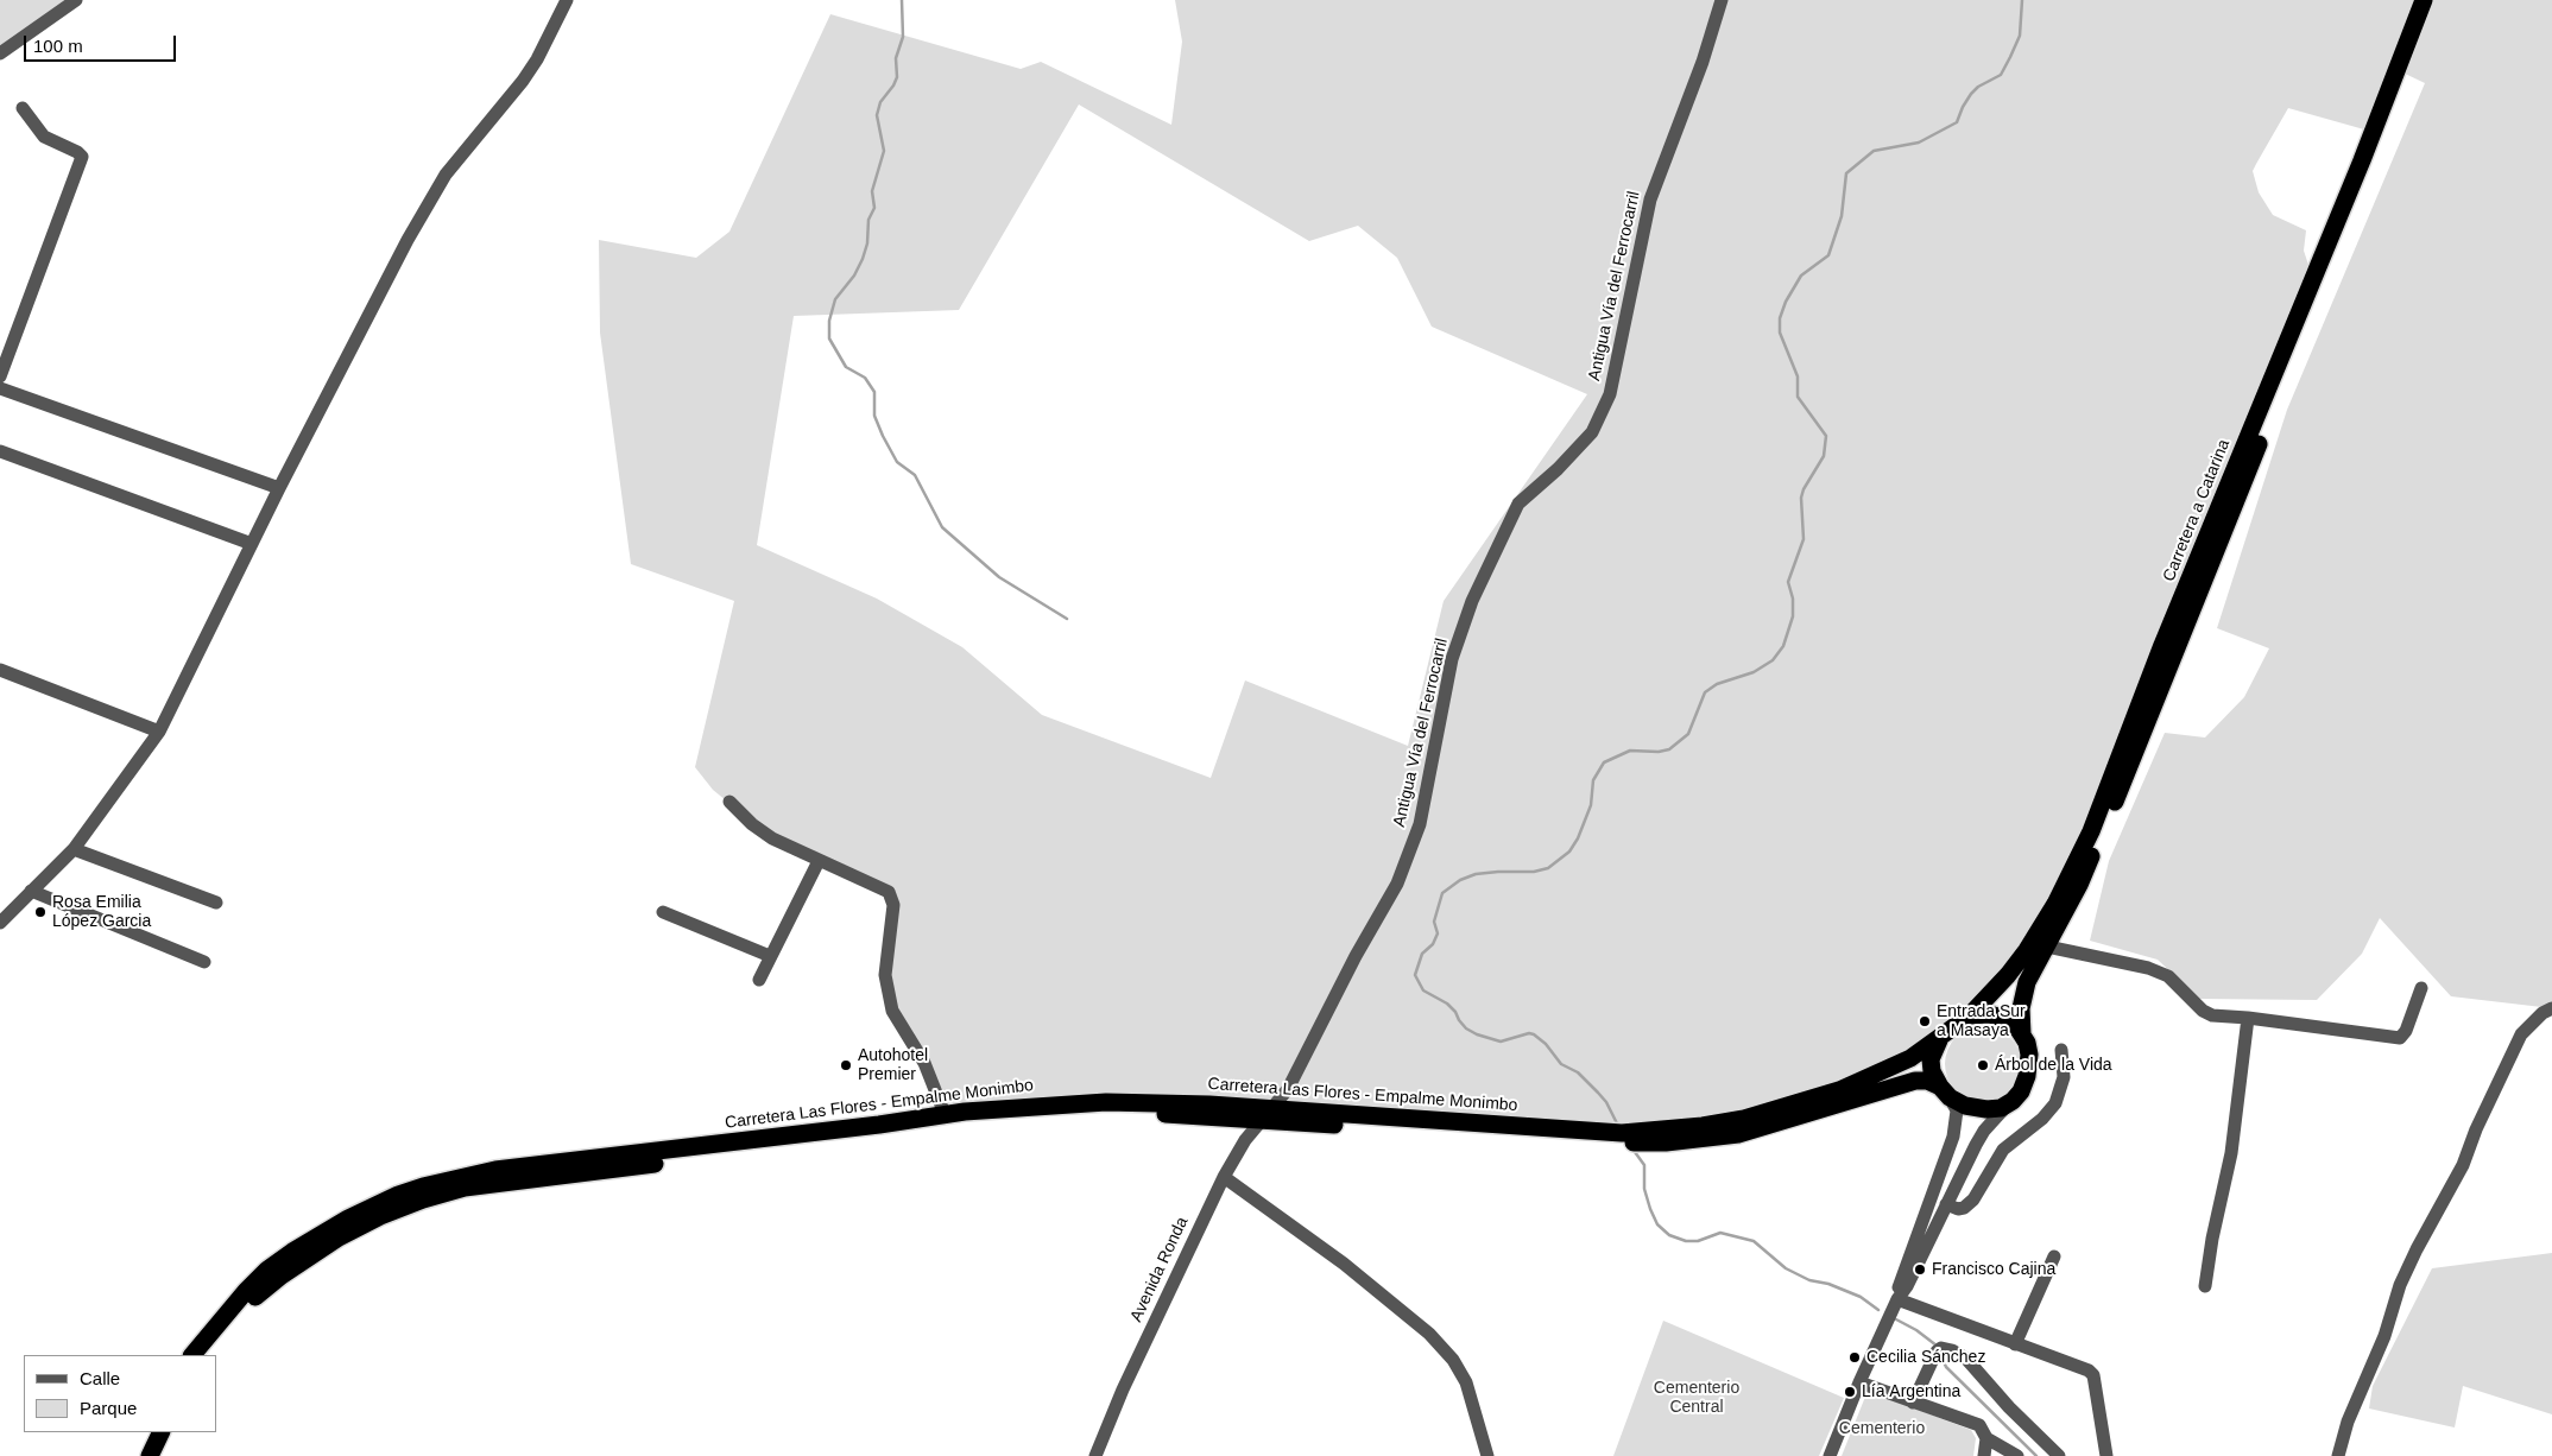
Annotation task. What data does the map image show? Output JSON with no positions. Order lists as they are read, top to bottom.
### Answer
{
  "streets": {
    "highway": ["Carretera a Catarina", "Carretera Las Flores - Empalme Monimbo"],
    "street": ["Antigua Vía del Ferrocarril", "Avenida Ronda"]
  },
  "crossings": [
    ["Antigua Vía del Ferrocarril", "Carretera Las Flores - Empalme Monimbo"],
    ["Antigua Vía del Ferrocarril", "Avenida Ronda"],
    ["Carretera a Catarina", "Carretera Las Flores - Empalme Monimbo"],
    ["Carretera Las Flores - Empalme Monimbo", "Avenida Ronda"]
  ],
  "parks": ["Cementerio Central", "Cementerio"],
  "places": [
    "Rosa Emilia López Garcia",
    "Entrada Sur a Masaya",
    "Autohotel Premier",
    "Árbol de la Vida",
    "Francisco Cajina",
    "Cecilia Sánchez",
    "Lía Argentina"
  ],
  "legend": ["Calle", "Parque"],
  "scale_bar": "100 m"
}
